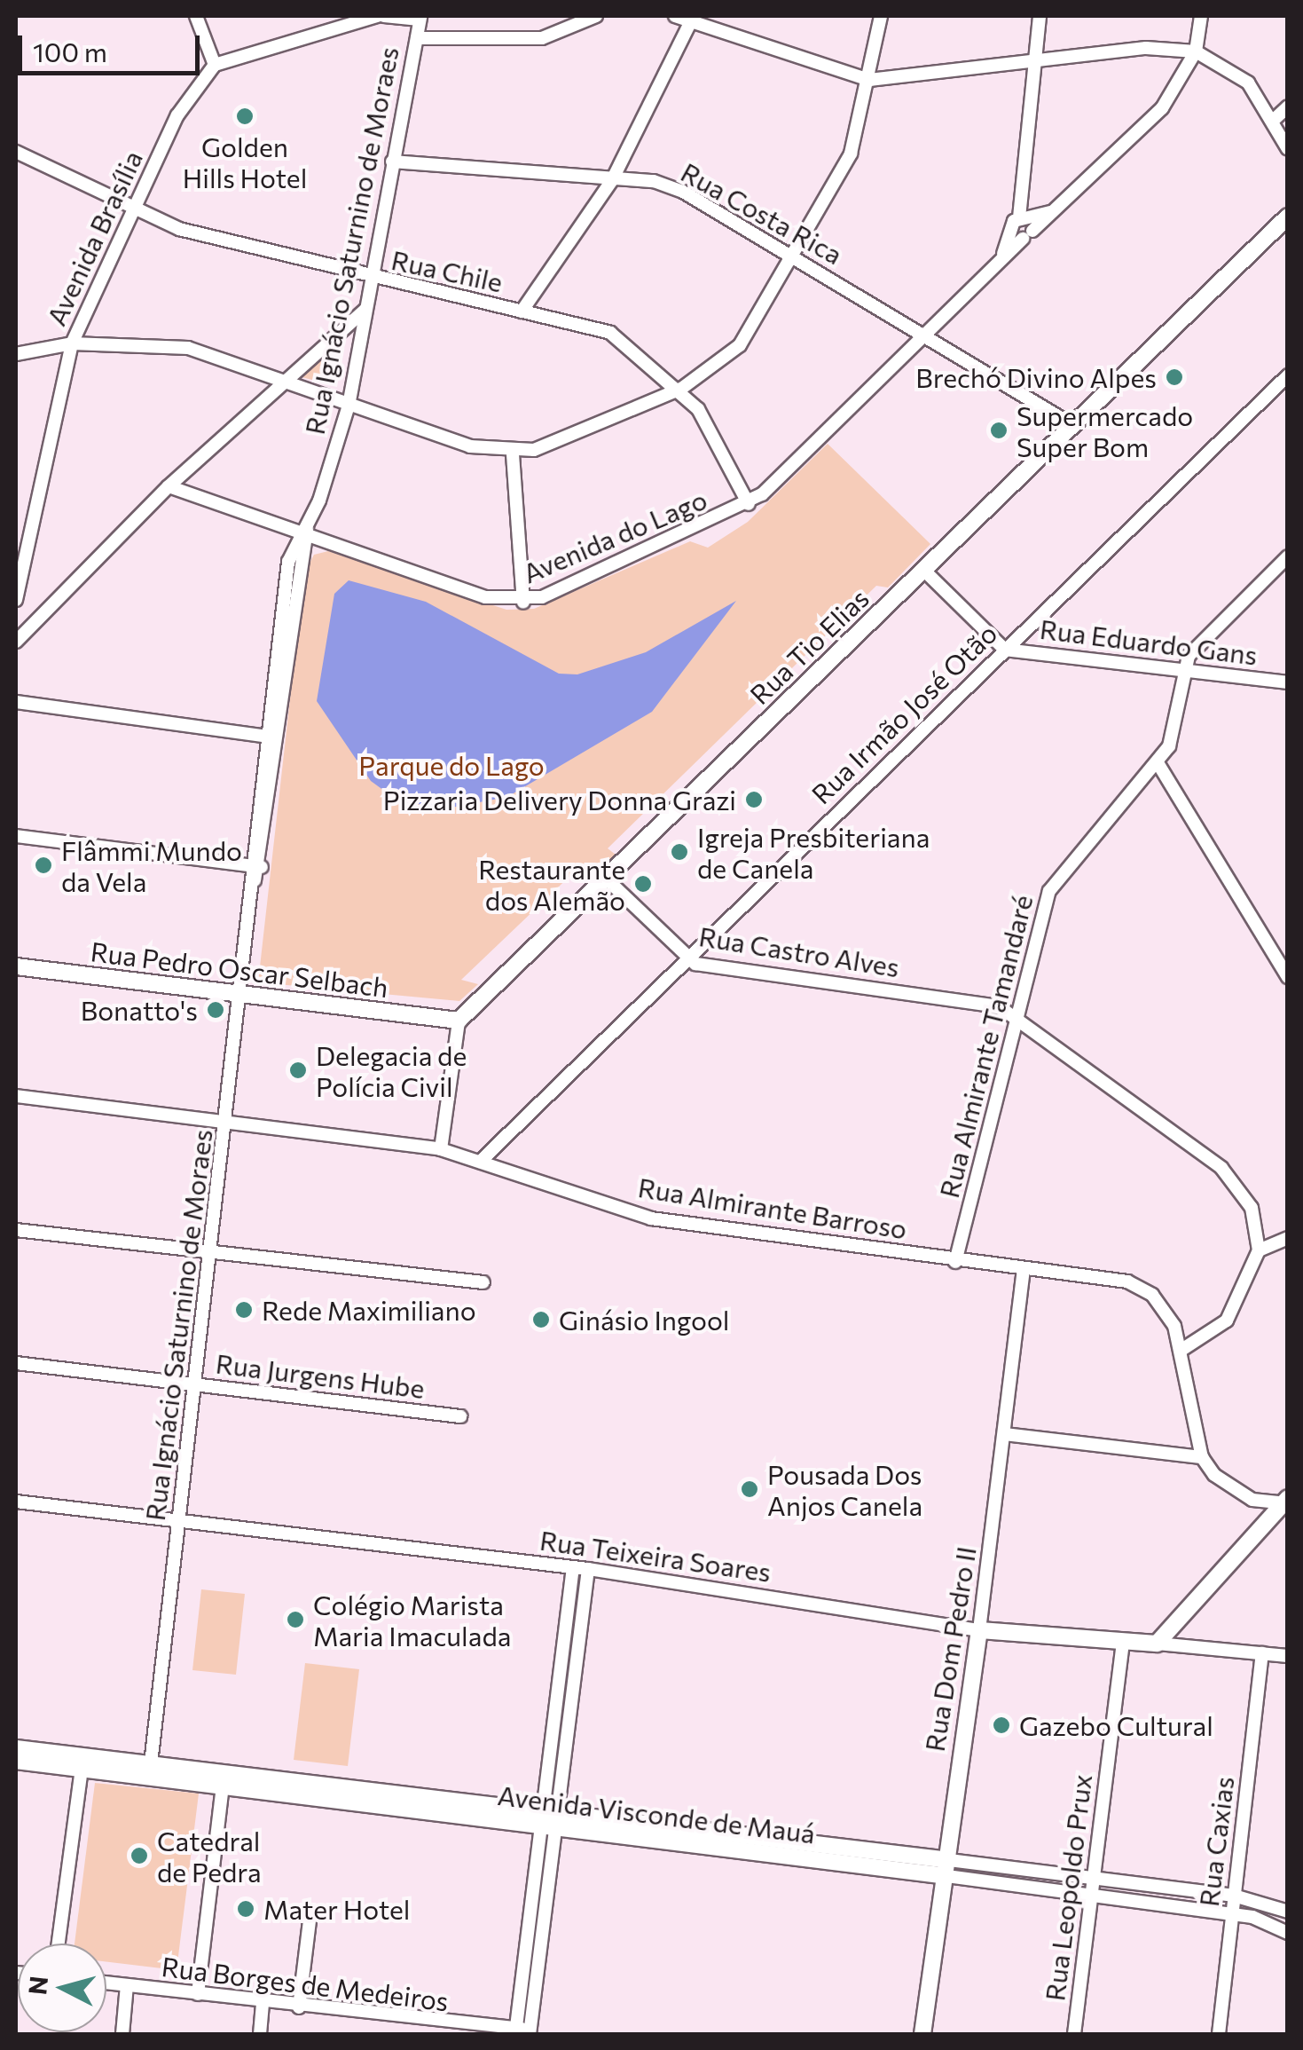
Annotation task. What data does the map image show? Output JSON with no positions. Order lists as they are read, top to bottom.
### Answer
{
  "streets": {
    "main road": [
      "Rua Tio Elias",
      "Rua Pedro Oscar Selbach",
      "Rua Teixeira Soares",
      "Rua Dom Pedro II",
      "Avenida Visconde de Mauá"
    ],
    "street": [
      "Rua Costa Rica",
      "Avenida Brasília",
      "Rua Ignácio Saturnino de Moraes",
      "Rua Chile",
      "Avenida do Lago",
      "Rua Eduardo Gans",
      "Rua Irmão José Otão",
      "Rua Castro Alves",
      "Rua Almirante Tamandaré",
      "Rua Almirante Barroso",
      "Rua Jurgens Hube",
      "Rua Caxias",
      "Rua Leopoldo Prux",
      "Rua Borges de Medeiros"
    ]
  },
  "crossings": [
    ["Rua Costa Rica", "Rua Ignácio Saturnino de Moraes"],
    ["Rua Costa Rica", "Avenida do Lago"],
    ["Rua Costa Rica", "Rua Tio Elias"],
    ["Avenida Brasília", "Rua Chile"],
    ["Rua Ignácio Saturnino de Moraes", "Rua Chile"],
    ["Rua Ignácio Saturnino de Moraes", "Avenida do Lago"],
    ["Rua Ignácio Saturnino de Moraes", "Rua Pedro Oscar Selbach"],
    ["Rua Ignácio Saturnino de Moraes", "Rua Almirante Barroso"],
    ["Rua Ignácio Saturnino de Moraes", "Rua Jurgens Hube"],
    ["Rua Ignácio Saturnino de Moraes", "Rua Teixeira Soares"],
    ["Rua Ignácio Saturnino de Moraes", "Avenida Visconde de Mauá"],
    ["Rua Chile", "Avenida do Lago"],
    ["Rua Eduardo Gans", "Rua Irmão José Otão"],
    ["Rua Eduardo Gans", "Rua Almirante Tamandaré"],
    ["Rua Tio Elias", "Rua Castro Alves"],
    ["Rua Tio Elias", "Rua Pedro Oscar Selbach"],
    ["Rua Irmão José Otão", "Rua Castro Alves"],
    ["Rua Irmão José Otão", "Rua Almirante Barroso"],
    ["Rua Castro Alves", "Rua Almirante Tamandaré"],
    ["Rua Almirante Tamandaré", "Rua Almirante Barroso"],
    ["Rua Almirante Barroso", "Rua Dom Pedro II"],
    ["Rua Teixeira Soares", "Rua Dom Pedro II"],
    ["Rua Teixeira Soares", "Rua Caxias"],
    ["Rua Teixeira Soares", "Rua Leopoldo Prux"],
    ["Rua Dom Pedro II", "Avenida Visconde de Mauá"],
    ["Avenida Visconde de Mauá", "Rua Caxias"],
    ["Avenida Visconde de Mauá", "Rua Leopoldo Prux"]
  ],
  "parks": ["Parque do Lago"],
  "places": [
    "Golden Hills Hotel",
    "Brechó Divino Alpes",
    "Supermercado Super Bom",
    "Pizzaria Delivery Donna Grazi",
    "Igreja Presbiteriana de Canela",
    "Flâmmi Mundo da Vela",
    "Restaurante dos Alemão",
    "Bonatto's",
    "Delegacia de Polícia Civil",
    "Rede Maximiliano",
    "Ginásio Ingool",
    "Pousada Dos Anjos Canela",
    "Colégio Marista Maria Imaculada",
    "Gazebo Cultural",
    "Catedral de Pedra",
    "Mater Hotel"
  ],
  "scale_bar": "100 m",
  "north": "left"
}
